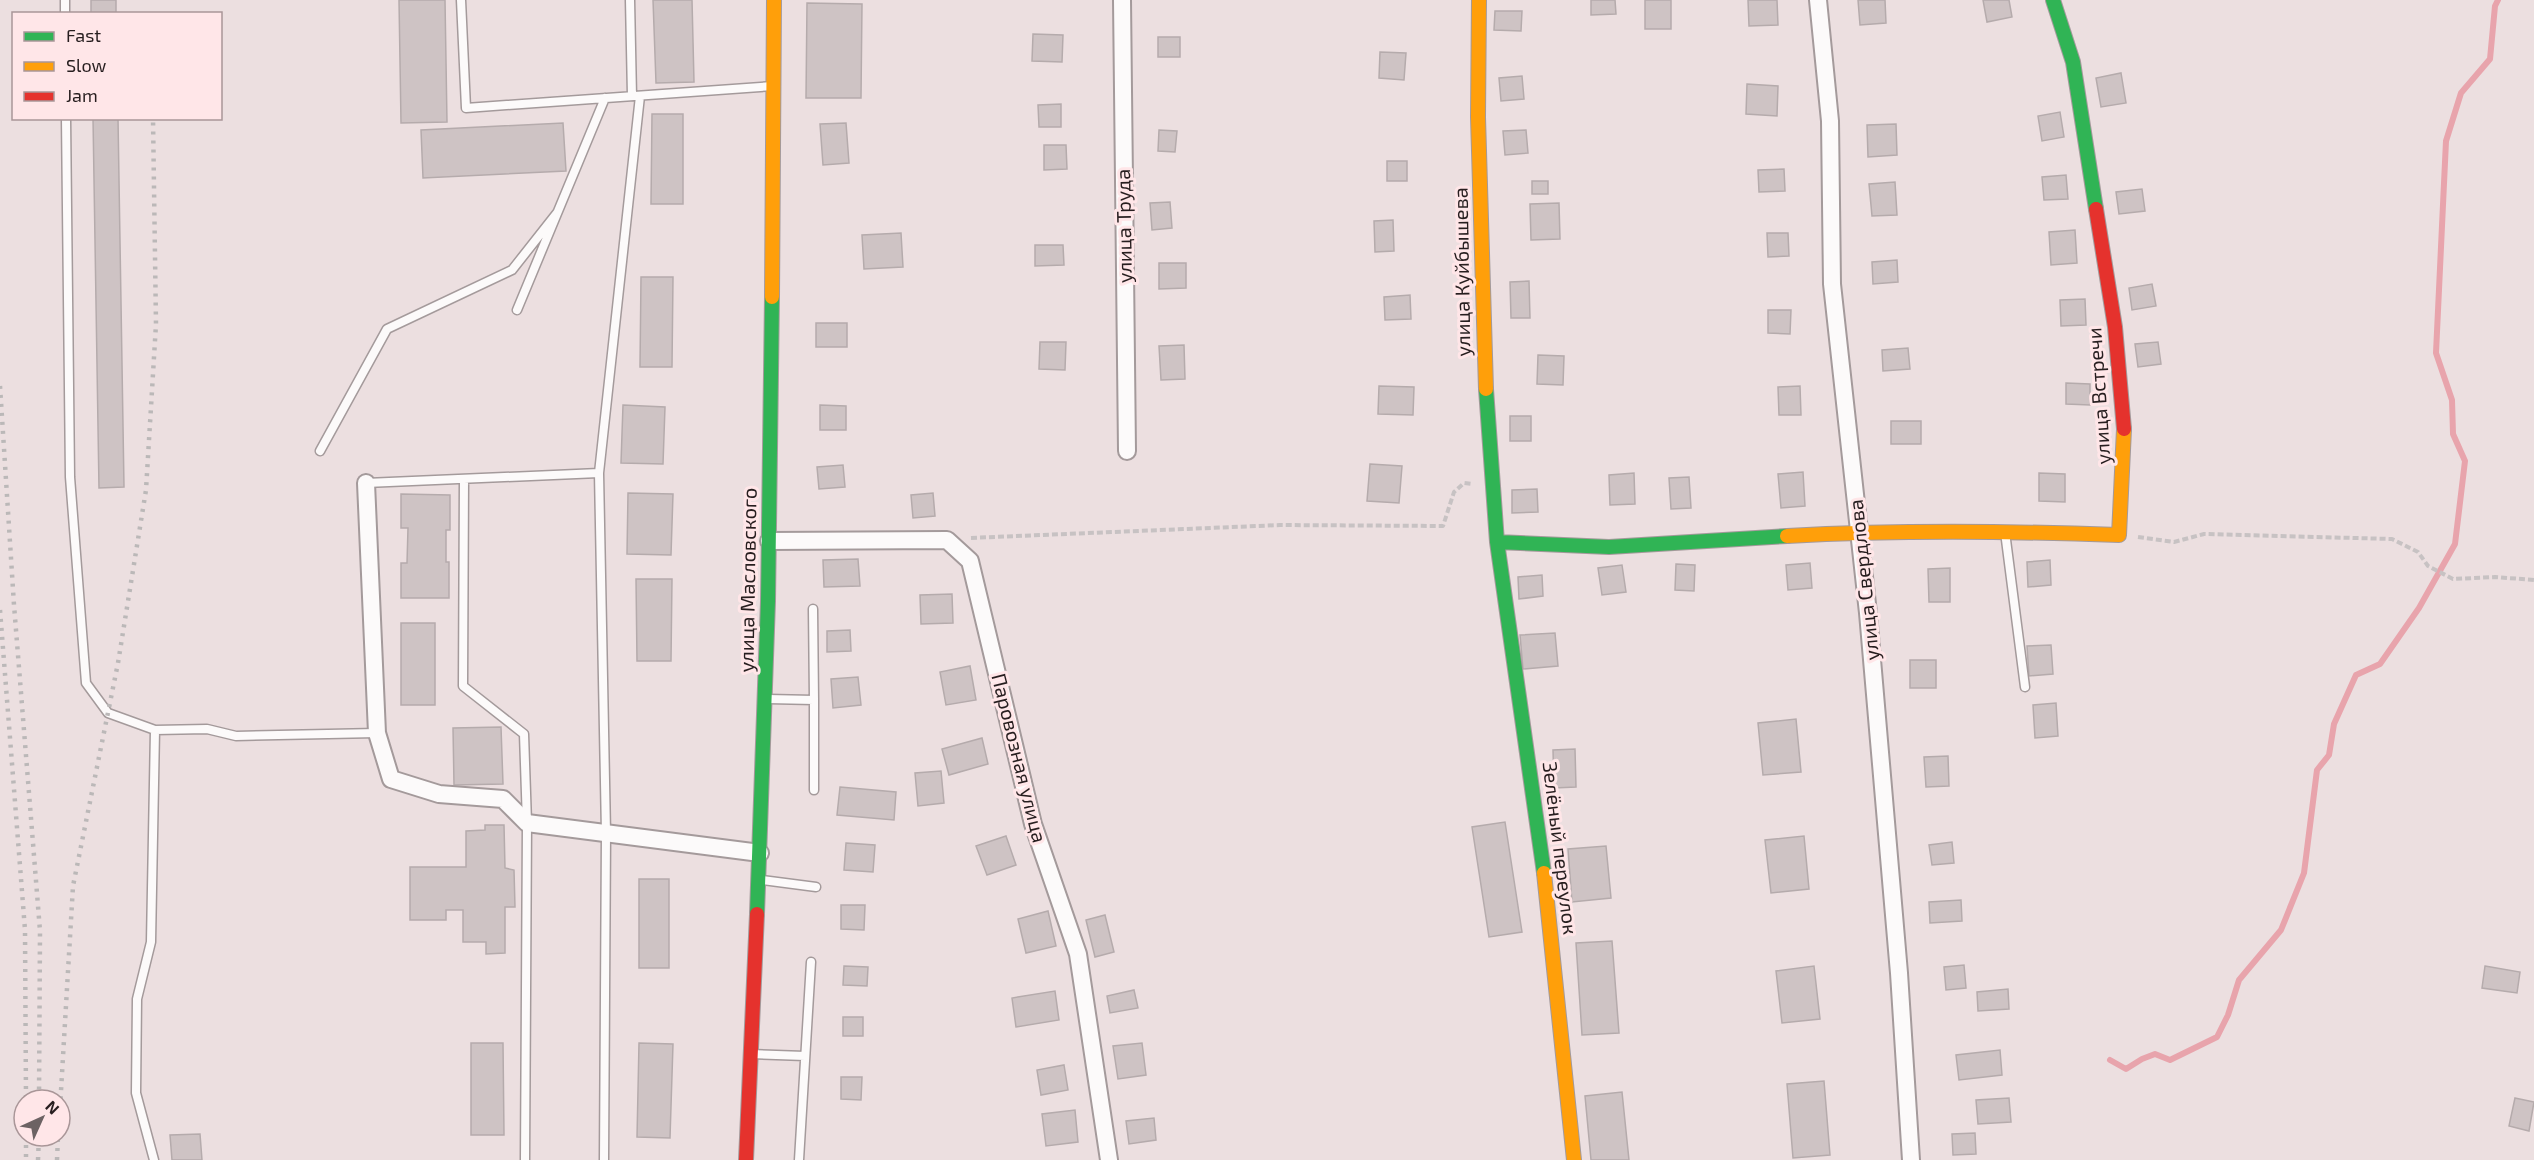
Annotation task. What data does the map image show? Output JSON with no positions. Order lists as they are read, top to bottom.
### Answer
{
  "streets": {
    "street": [
      "улица Труда",
      "улица Куйбышева",
      "улица Встречи",
      "улица Масловского",
      "улица Свердлова",
      "Паровозная улица",
      "Зелёный переулок"
    ]
  },
  "crossings": [
    ["улица Куйбышева", "Зелёный переулок"]
  ],
  "legend": ["Fast", "Slow", "Jam"],
  "north": "top right"
}
